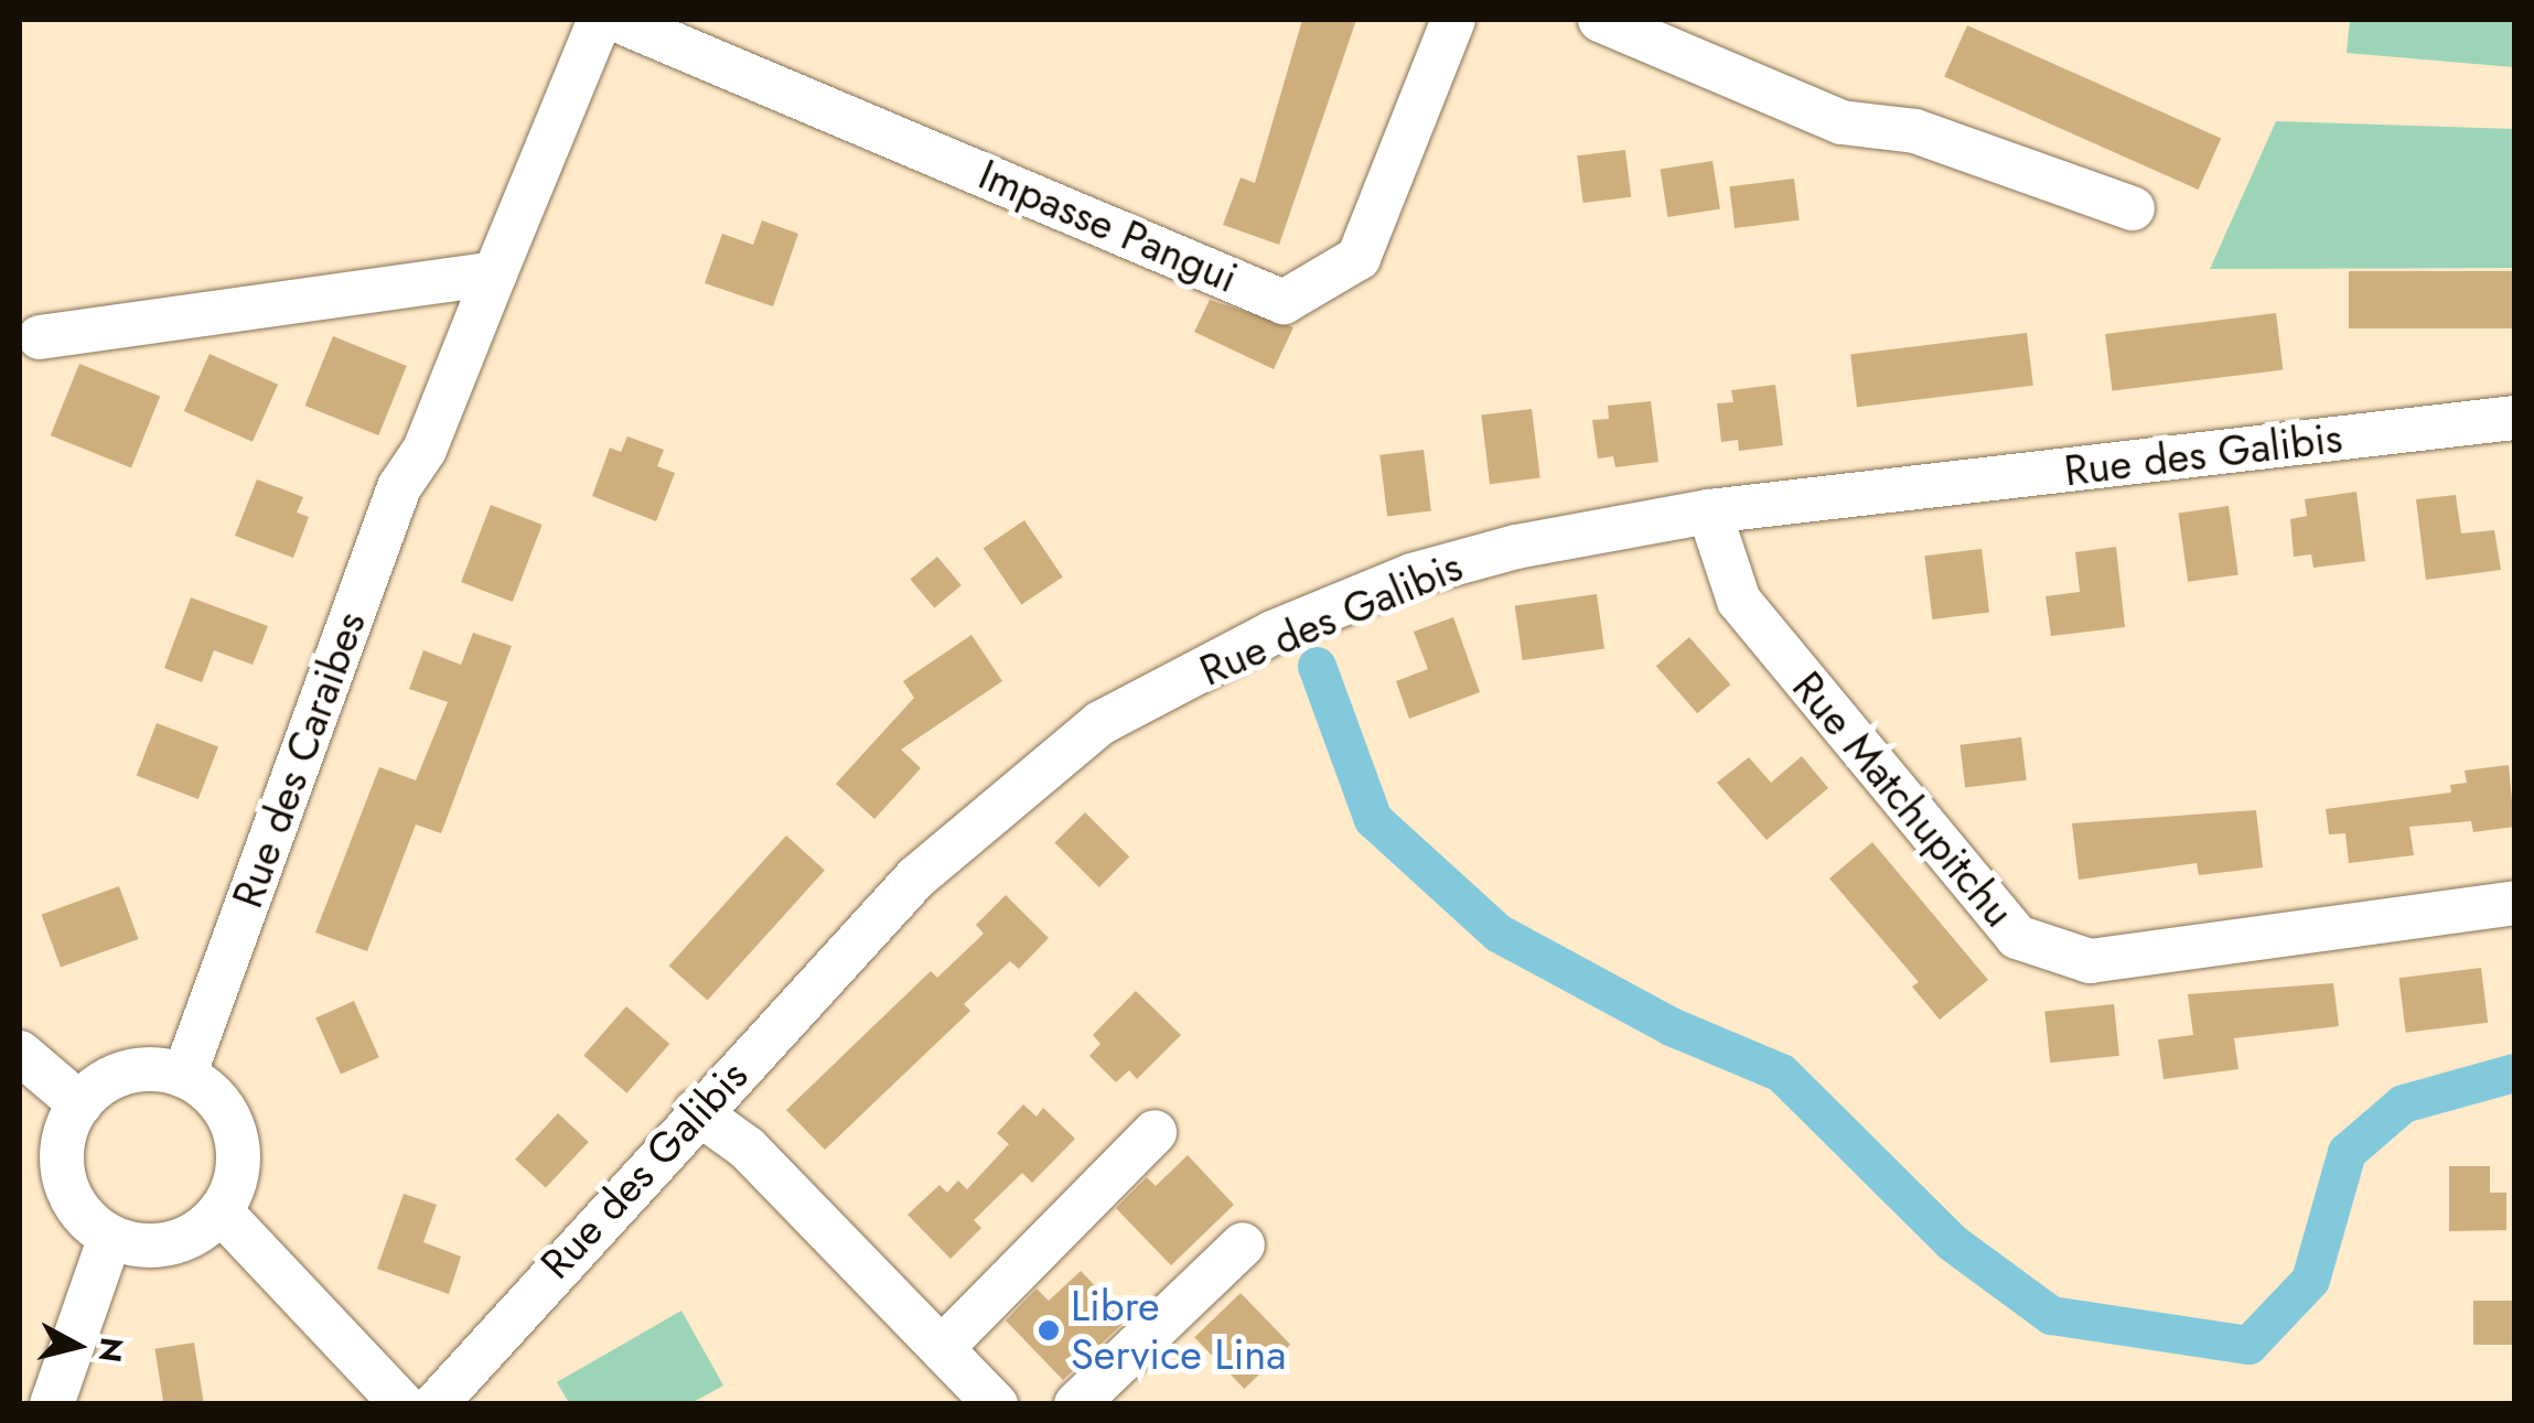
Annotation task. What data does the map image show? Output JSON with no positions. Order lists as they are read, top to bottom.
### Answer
{
  "streets": {
    "street": [
      "Impasse Pangui",
      "Rue des Galibis",
      "Rue des Caraibes",
      "Rue Matchupitchu"
    ]
  },
  "crossings": [
    ["Impasse Pangui", "Rue des Caraibes"],
    ["Rue des Galibis", "Rue Matchupitchu"]
  ],
  "places": ["Libre Service Lina"],
  "north": "right"
}
